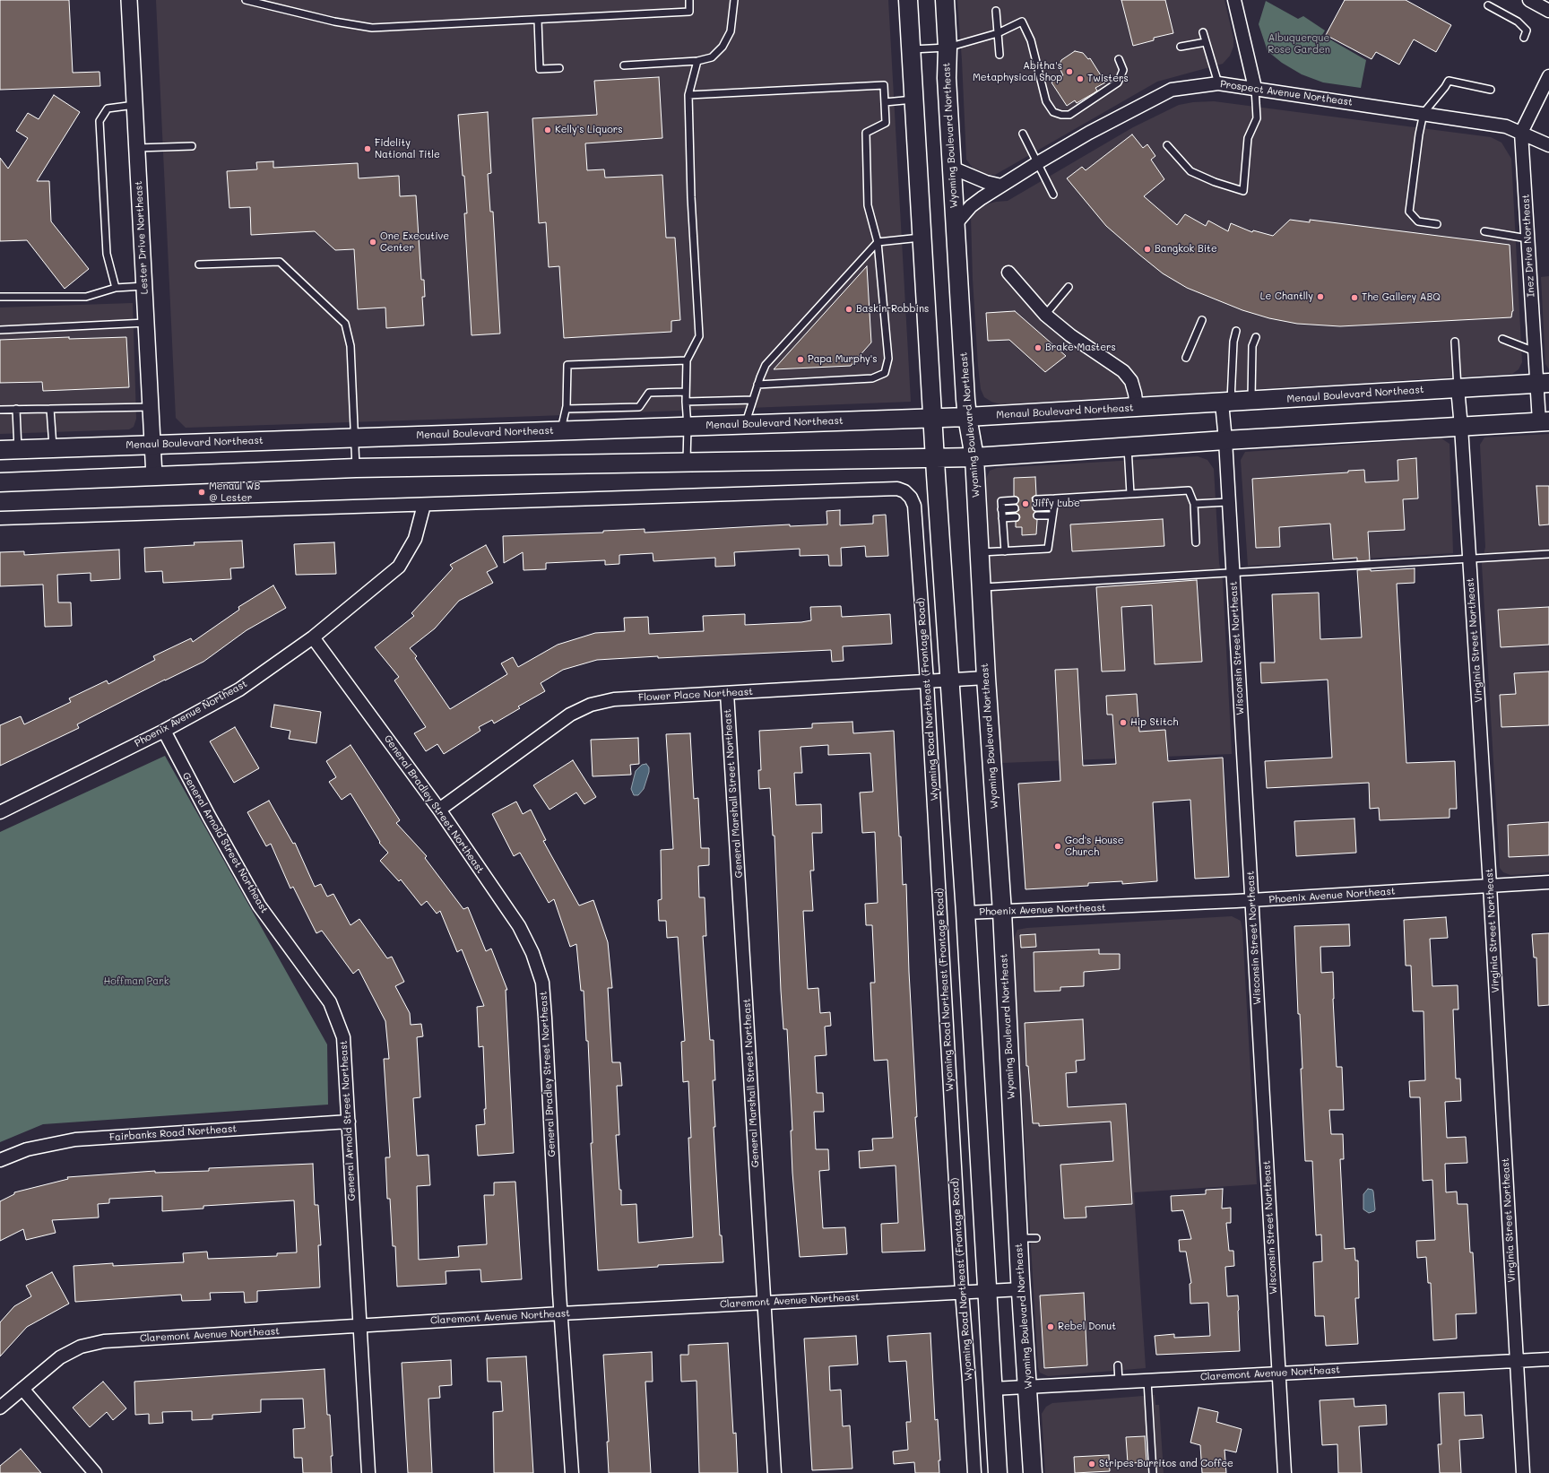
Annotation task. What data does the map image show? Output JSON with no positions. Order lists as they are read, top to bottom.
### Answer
{
  "streets": {
    "main road": ["Wyoming Boulevard Northeast", "Menaul Boulevard Northeast"],
    "street": [
      "Prospect Avenue Northeast",
      "Lester Drive Northeast",
      "Inez Drive Northeast",
      "Virginia Street Northeast",
      "Wisconsin Street Northeast",
      "Flower Place Northeast",
      "Wyoming Road Northeast (Frontage Road)",
      "Phoenix Avenue Northeast",
      "General Marshall Street Northeast",
      "General Bradley Street Northeast",
      "General Arnold Street Northeast",
      "Fairbanks Road Northeast",
      "Claremont Avenue Northeast"
    ]
  },
  "crossings": [
    ["Prospect Avenue Northeast", "Wyoming Boulevard Northeast"],
    ["Prospect Avenue Northeast", "Inez Drive Northeast"],
    ["Wyoming Boulevard Northeast", "Menaul Boulevard Northeast"],
    ["Wyoming Boulevard Northeast", "Flower Place Northeast"],
    ["Wyoming Boulevard Northeast", "Phoenix Avenue Northeast"],
    ["Wyoming Boulevard Northeast", "Claremont Avenue Northeast"],
    ["Lester Drive Northeast", "Menaul Boulevard Northeast"],
    ["Inez Drive Northeast", "Menaul Boulevard Northeast"],
    ["Menaul Boulevard Northeast", "Virginia Street Northeast"],
    ["Menaul Boulevard Northeast", "Wisconsin Street Northeast"],
    ["Virginia Street Northeast", "Phoenix Avenue Northeast"],
    ["Virginia Street Northeast", "Claremont Avenue Northeast"],
    ["Wisconsin Street Northeast", "Phoenix Avenue Northeast"],
    ["Wisconsin Street Northeast", "Claremont Avenue Northeast"],
    ["Flower Place Northeast", "Wyoming Road Northeast (Frontage Road)"],
    ["Flower Place Northeast", "General Marshall Street Northeast"],
    ["Flower Place Northeast", "General Bradley Street Northeast"],
    ["Wyoming Road Northeast (Frontage Road)", "Phoenix Avenue Northeast"],
    ["Wyoming Road Northeast (Frontage Road)", "Claremont Avenue Northeast"],
    ["Phoenix Avenue Northeast", "General Bradley Street Northeast"],
    ["Phoenix Avenue Northeast", "General Arnold Street Northeast"],
    ["General Marshall Street Northeast", "Claremont Avenue Northeast"],
    ["General Bradley Street Northeast", "Claremont Avenue Northeast"],
    ["General Arnold Street Northeast", "Fairbanks Road Northeast"],
    ["General Arnold Street Northeast", "Claremont Avenue Northeast"]
  ],
  "parks": ["Albuquerque Rose Garden", "Hoffman Park"],
  "places": [
    "Abitha's Metaphysical Shop",
    "Twisters",
    "Kelly's Liquors",
    "Fidelity National Title",
    "One Executive Center",
    "Bangkok Bite",
    "Le Chantlly",
    "The Gallery ABQ",
    "Baskin-Robbins",
    "Brake Masters",
    "Papa Murphy's",
    "Menaul WB @ Lester",
    "Jiffy Lube",
    "Hip Stitch",
    "God's House Church",
    "Rebel Donut",
    "Stripes Burritos and Coffee"
  ]
}
